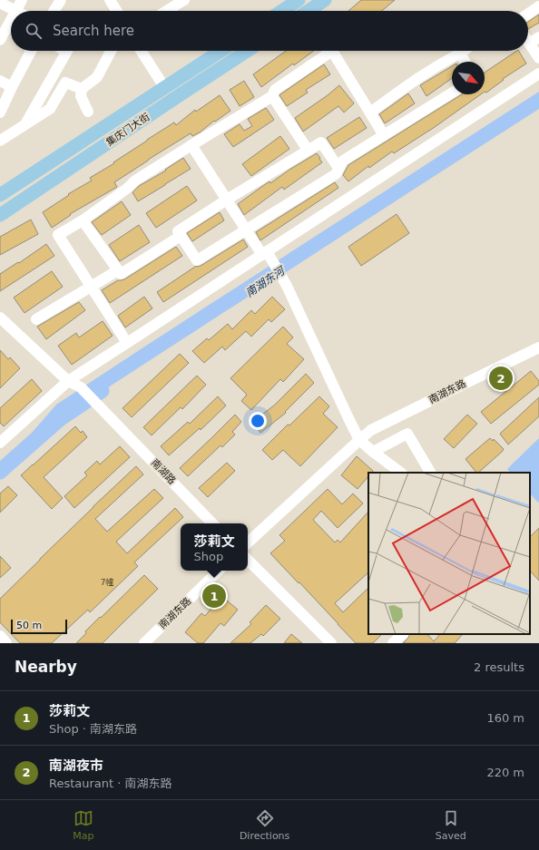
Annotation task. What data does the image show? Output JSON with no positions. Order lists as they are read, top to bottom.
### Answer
{
  "streets": {
    "main road": ["集庆门大街"],
    "street": ["南湖东路", "南湖路"]
  },
  "water": ["南湖东河"],
  "house_numbers": ["7幢"],
  "scale_bar": "50 m",
  "north": "bottom right",
  "page": {
    "search": "Search here",
    "pins": ["2", "1"],
    "popup": ["莎莉文", "Shop"],
    "scale": "50 m",
    "heading": ["Nearby", "2 results"],
    "list": [
      {
        "mark": "1",
        "name": "莎莉文",
        "note": "Shop · 南湖东路",
        "value": "160 m"
      },
      {
        "mark": "2",
        "name": "南湖夜市",
        "note": "Restaurant · 南湖东路",
        "value": "220 m"
      }
    ],
    "nav": ["Map", "Directions", "Saved"]
  }
}
